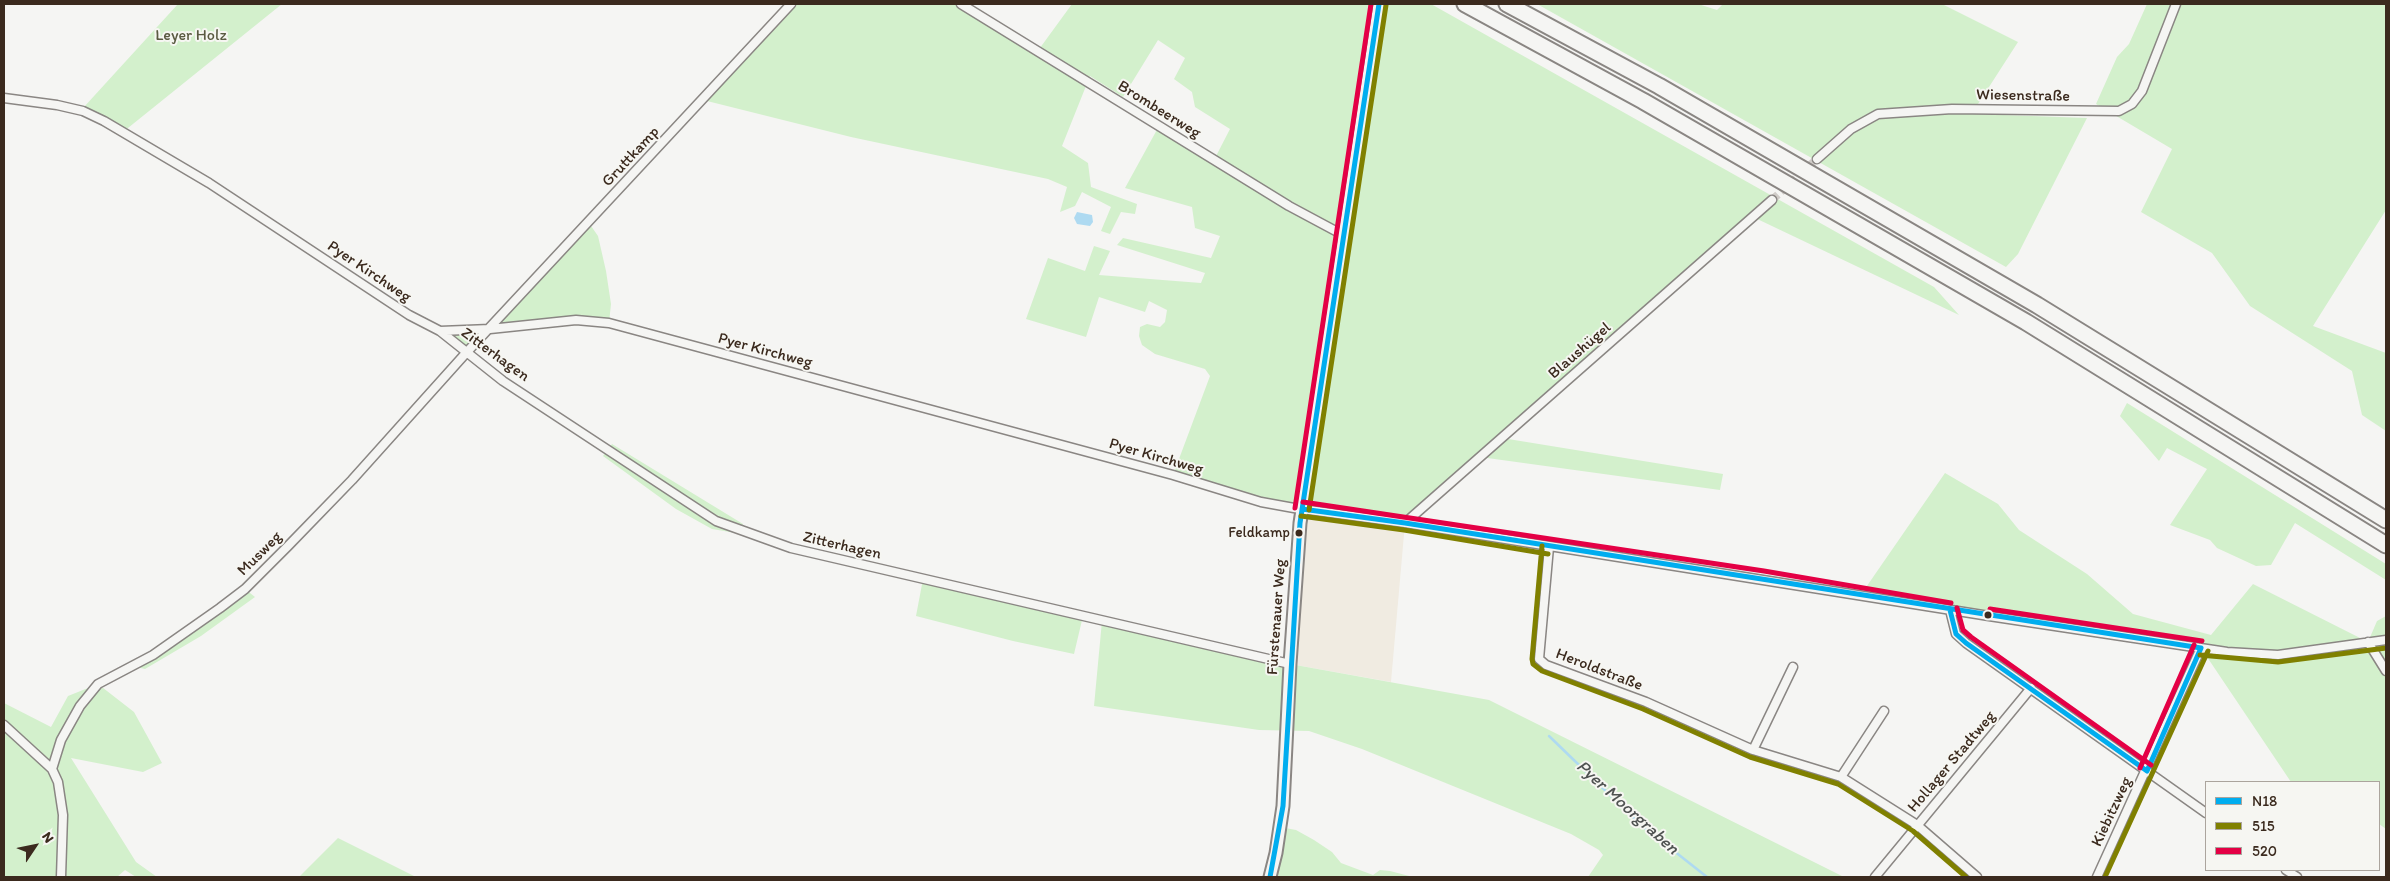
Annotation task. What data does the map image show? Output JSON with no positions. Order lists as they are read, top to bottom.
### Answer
{
  "streets": {
    "street": [
      "Wiesenstraße",
      "Brombeerweg",
      "Gruttkamp",
      "Pyer Kirchweg",
      "Blaushügel",
      "Zitterhagen",
      "Musweg",
      "Fürstenauer Weg",
      "Heroldstraße",
      "Hollager Stadtweg",
      "Kiebitzweg"
    ]
  },
  "crossings": [
    ["Brombeerweg", "Fürstenauer Weg"],
    ["Gruttkamp", "Pyer Kirchweg"],
    ["Gruttkamp", "Musweg"],
    ["Pyer Kirchweg", "Blaushügel"],
    ["Pyer Kirchweg", "Zitterhagen"],
    ["Pyer Kirchweg", "Musweg"],
    ["Pyer Kirchweg", "Fürstenauer Weg"],
    ["Pyer Kirchweg", "Heroldstraße"],
    ["Pyer Kirchweg", "Kiebitzweg"],
    ["Zitterhagen", "Musweg"],
    ["Zitterhagen", "Fürstenauer Weg"],
    ["Heroldstraße", "Hollager Stadtweg"]
  ],
  "water": ["Pyer Moorgraben"],
  "parks": ["Leyer Holz"],
  "places": ["Feldkamp"],
  "lines": ["transit line N18", "transit line 520", "transit line 515"],
  "legend": ["N18", "515", "520"],
  "north": "top right"
}
